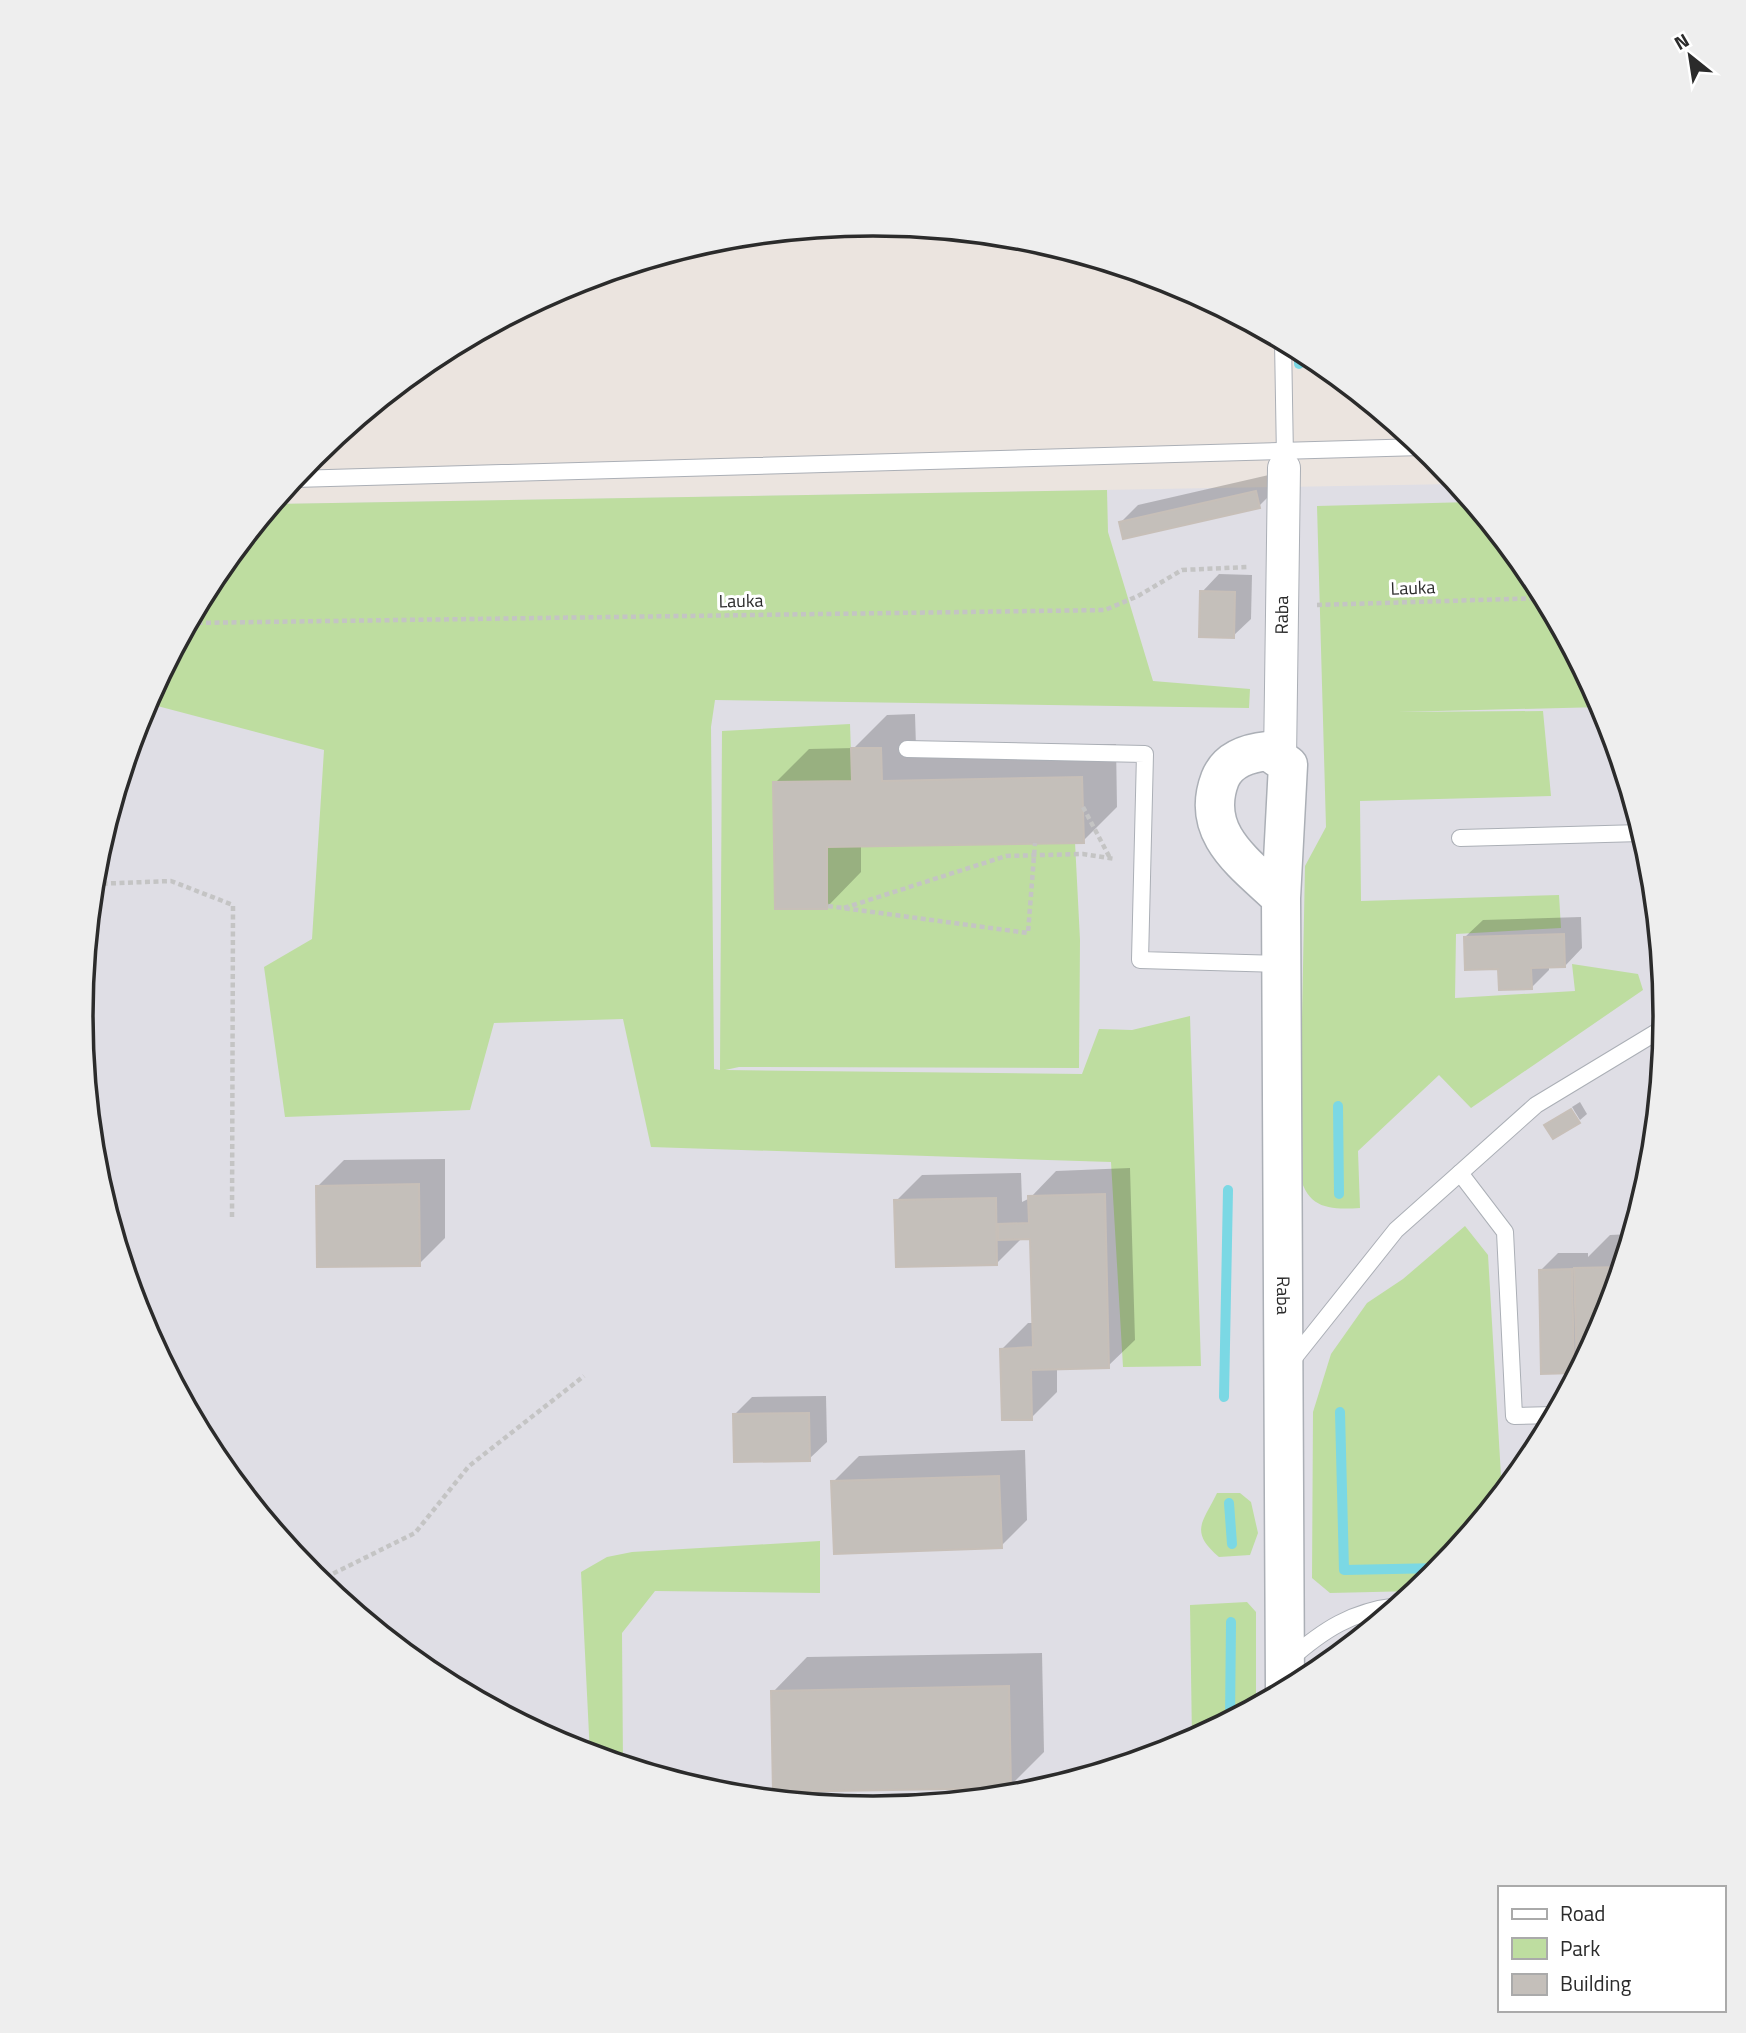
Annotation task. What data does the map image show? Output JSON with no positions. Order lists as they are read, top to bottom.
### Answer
{
  "streets": {
    "street": ["Raba"],
    "path": ["Lauka"]
  },
  "crossings": [
    ["Lauka", "Raba"]
  ],
  "legend": ["Road", "Park", "Building"],
  "north": "top left"
}
